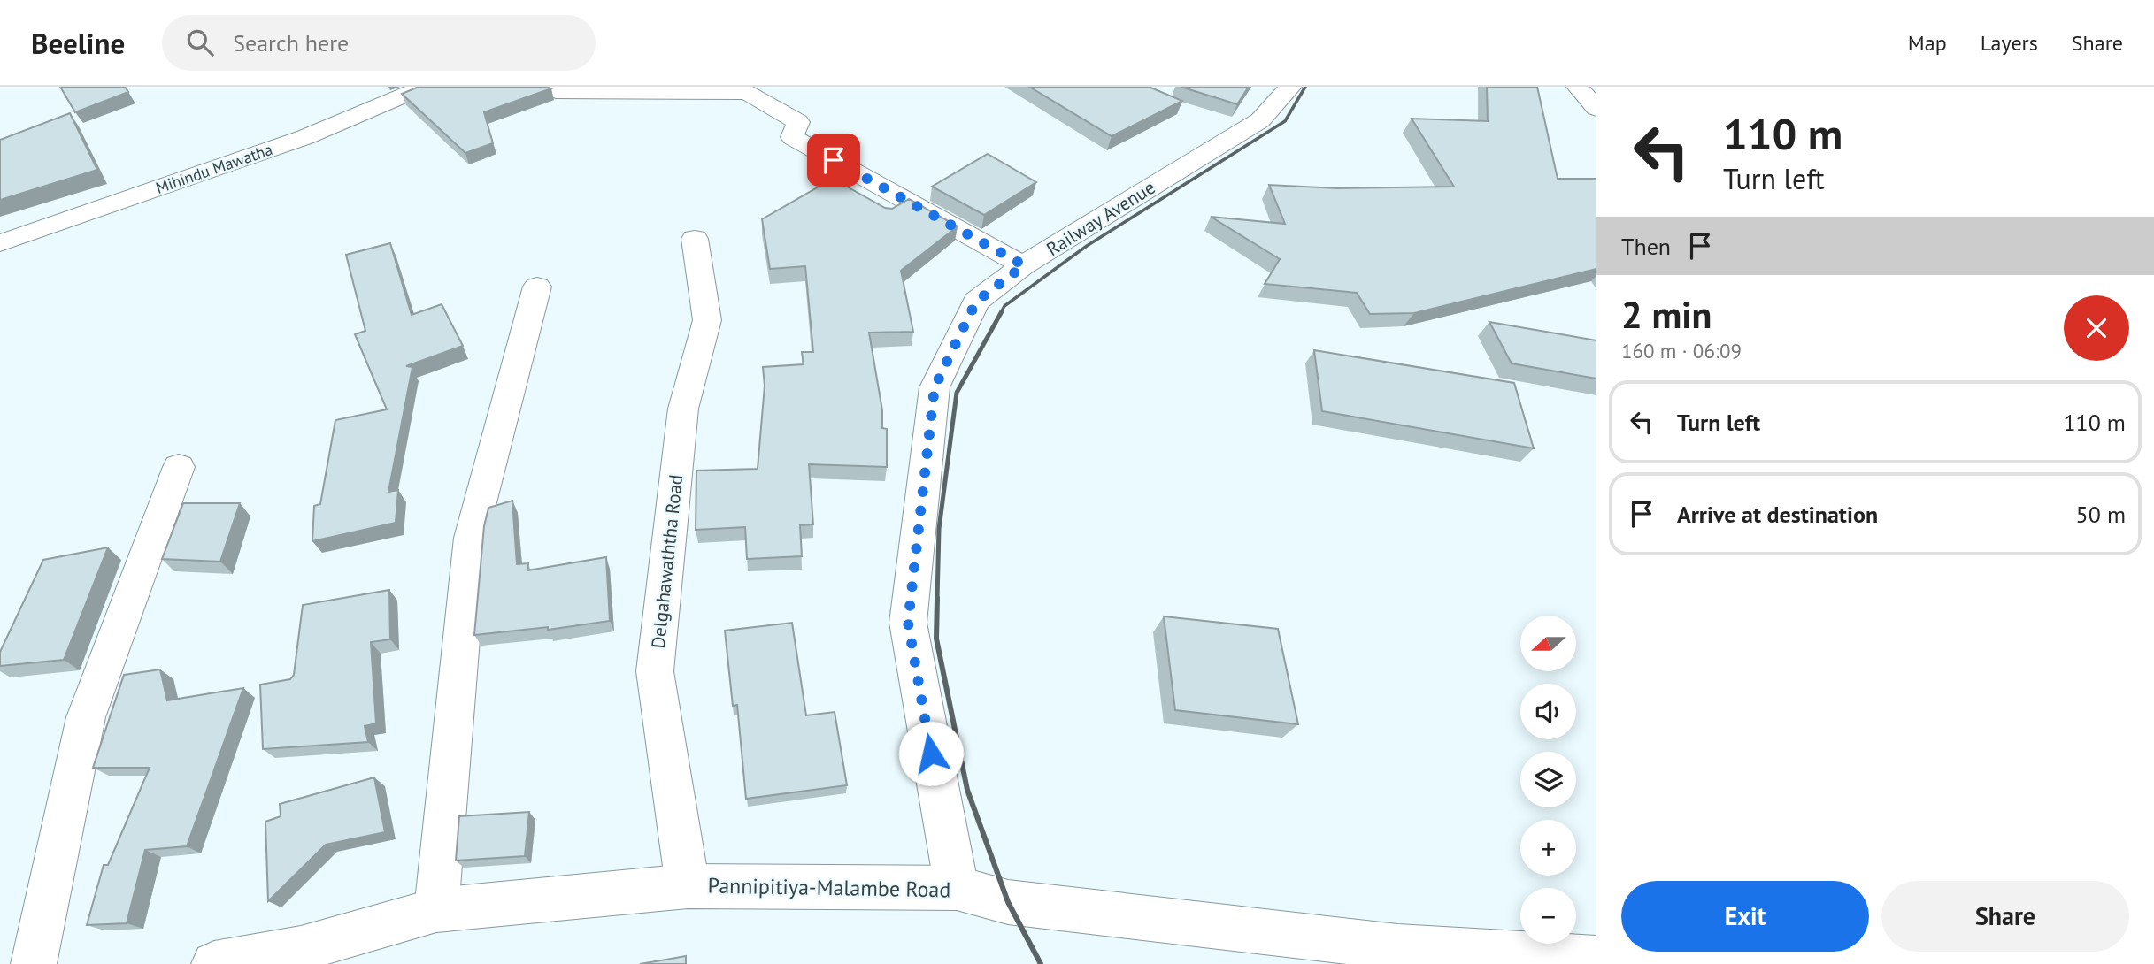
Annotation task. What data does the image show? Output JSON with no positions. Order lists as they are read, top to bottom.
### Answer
{
  "streets": {
    "street": [
      "Mihindu Mawatha",
      "Railway Avenue",
      "Delgahawaththa Road",
      "Pannipitiya-Malambe Road"
    ]
  },
  "crossings": [
    ["Railway Avenue", "Pannipitiya-Malambe Road"],
    ["Delgahawaththa Road", "Pannipitiya-Malambe Road"]
  ],
  "north": "left",
  "page": {
    "header": "Beeline",
    "search": "Search here",
    "nav": ["Map", "Layers", "Share"],
    "turn": ["110 m", "Turn left"],
    "then": "Then",
    "heading": ["2 min", "160 m · 06:09"],
    "list": [
      {
        "name": "Turn left",
        "value": "110 m"
      },
      {
        "name": "Arrive at destination",
        "value": "50 m"
      }
    ],
    "map_buttons": ["+", "−"],
    "buttons": ["Exit", "Share"]
  }
}
